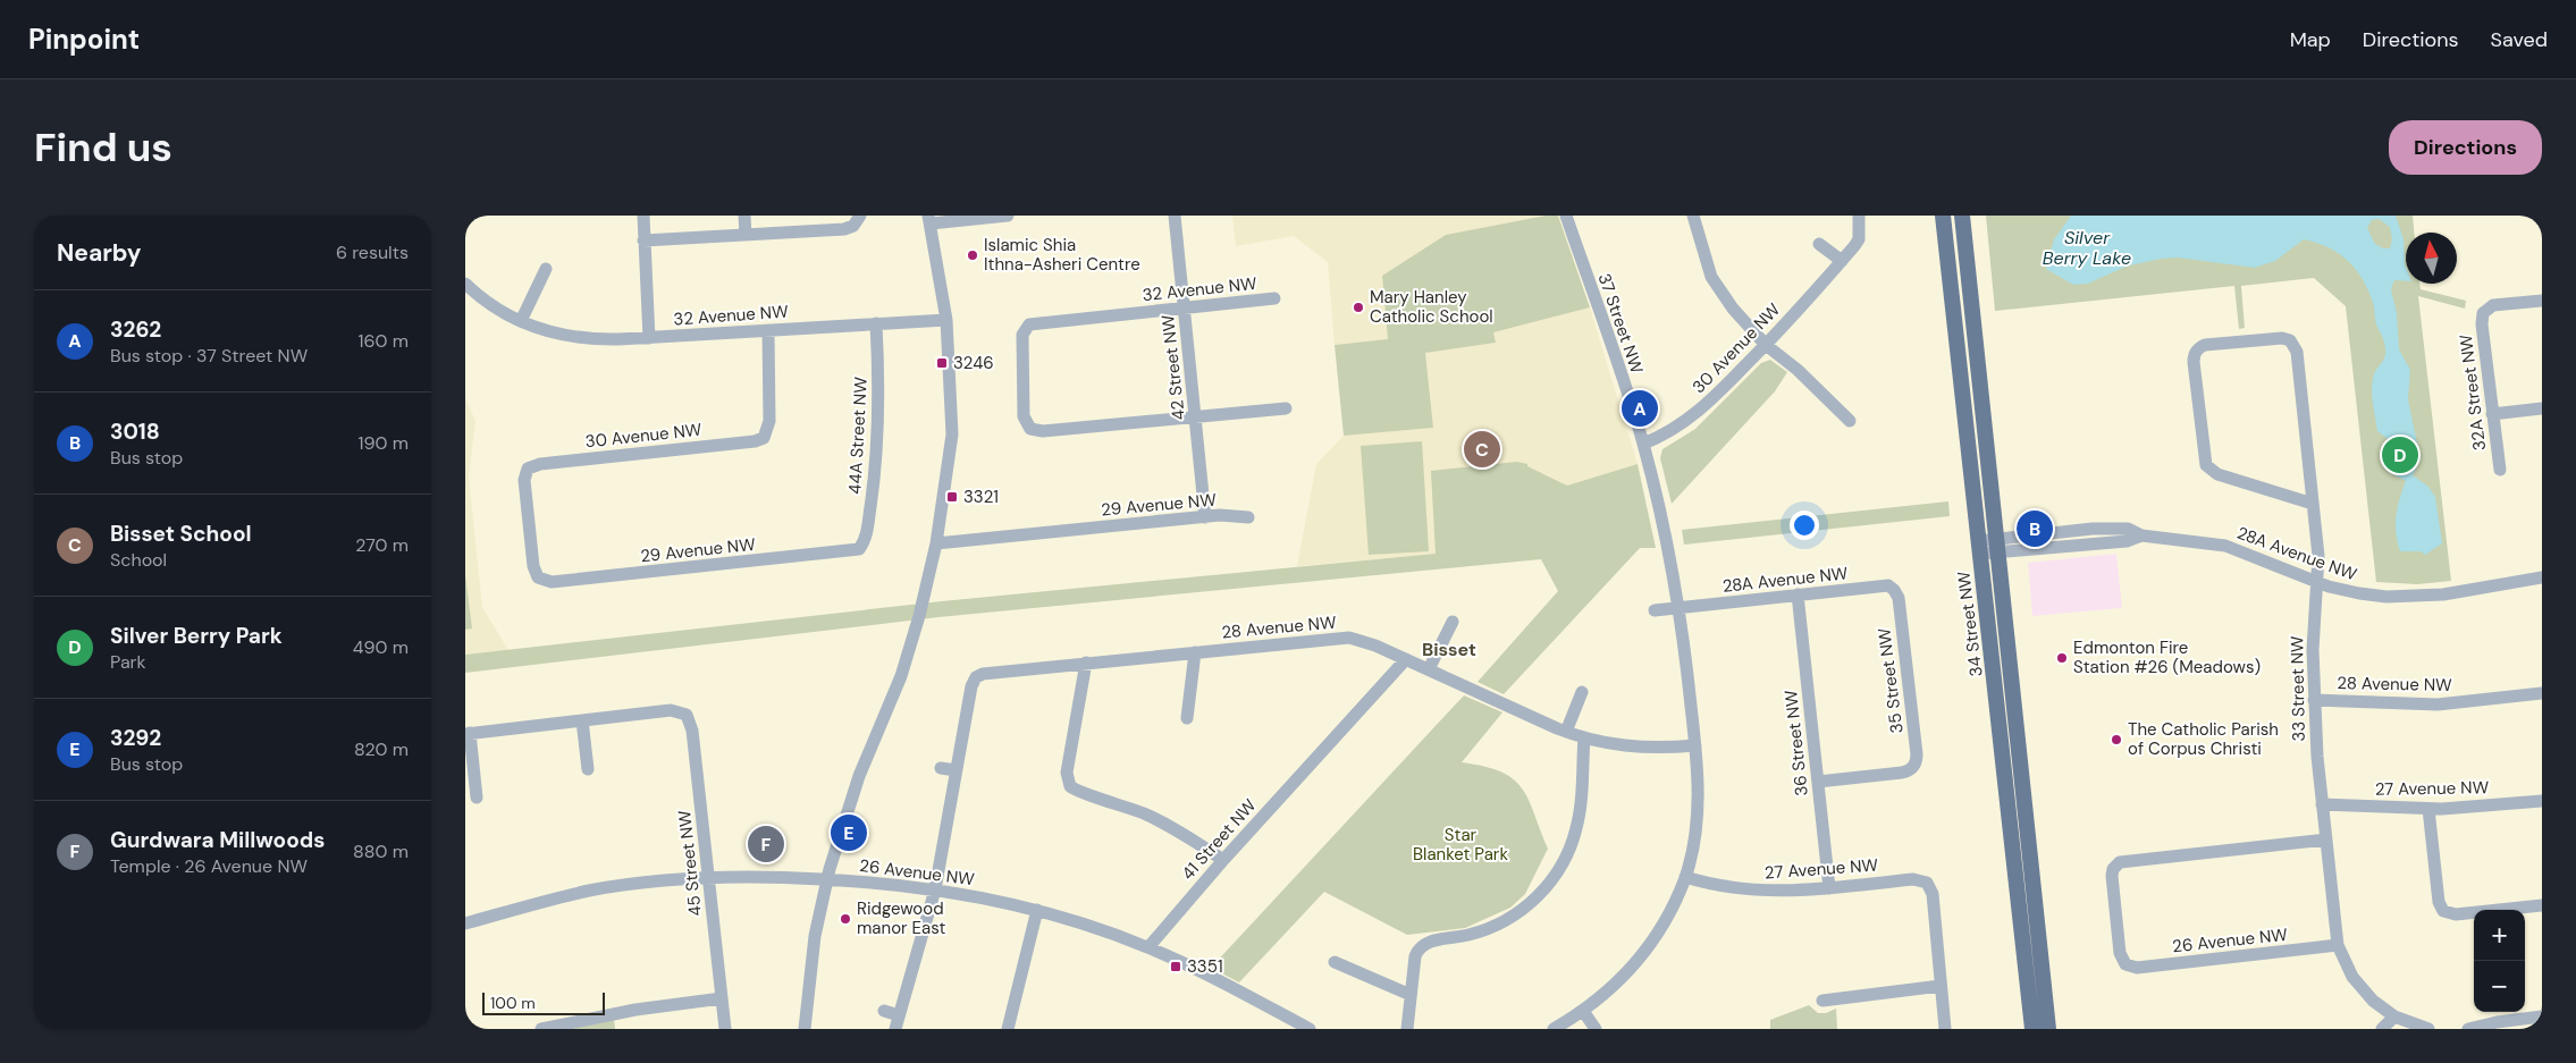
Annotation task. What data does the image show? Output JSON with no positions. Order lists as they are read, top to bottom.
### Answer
{
  "streets": {
    "main road": ["34 Street NW"],
    "street": [
      "32 Avenue NW",
      "37 Street NW",
      "30 Avenue NW",
      "42 Street NW",
      "32A Street NW",
      "44A Street NW",
      "29 Avenue NW",
      "28A Avenue NW",
      "28 Avenue NW",
      "35 Street NW",
      "33 Street NW",
      "36 Street NW",
      "27 Avenue NW",
      "41 Street NW",
      "45 Street NW",
      "26 Avenue NW"
    ]
  },
  "crossings": [
    ["32 Avenue NW", "30 Avenue NW"],
    ["32 Avenue NW", "42 Street NW"],
    ["32 Avenue NW", "44A Street NW"],
    ["37 Street NW", "30 Avenue NW"],
    ["37 Street NW", "28A Avenue NW"],
    ["37 Street NW", "28 Avenue NW"],
    ["37 Street NW", "27 Avenue NW"],
    ["30 Avenue NW", "29 Avenue NW"],
    ["42 Street NW", "29 Avenue NW"],
    ["44A Street NW", "29 Avenue NW"],
    ["28A Avenue NW", "34 Street NW"],
    ["28A Avenue NW", "35 Street NW"],
    ["28A Avenue NW", "33 Street NW"],
    ["28A Avenue NW", "36 Street NW"],
    ["28 Avenue NW", "33 Street NW"],
    ["28 Avenue NW", "41 Street NW"],
    ["35 Street NW", "36 Street NW"],
    ["33 Street NW", "27 Avenue NW"],
    ["33 Street NW", "26 Avenue NW"],
    ["36 Street NW", "27 Avenue NW"],
    ["41 Street NW", "26 Avenue NW"],
    ["45 Street NW", "26 Avenue NW"]
  ],
  "districts": ["Bisset"],
  "water": ["Silver Berry Lake"],
  "parks": ["Star Blanket Park"],
  "places": {
    "other": [
      "Islamic Shia Ithna-Asheri Centre",
      "Mary Hanley Catholic School",
      "Edmonton Fire Station #26 (Meadows)",
      "The Catholic Parish of Corpus Christi",
      "Ridgewood manor East"
    ],
    "transit": ["3246", "3321", "3351"]
  },
  "scale_bar": "100 m",
  "north": "top",
  "page": {
    "header": "Pinpoint",
    "nav": ["Map", "Directions", "Saved"],
    "buttons": "Directions",
    "title": "Find us",
    "heading": ["Nearby", "6 results"],
    "list": [
      {
        "mark": "A",
        "name": "3262",
        "note": "Bus stop · 37 Street NW",
        "value": "160 m"
      },
      {
        "mark": "B",
        "name": "3018",
        "note": "Bus stop",
        "value": "190 m"
      },
      {
        "mark": "C",
        "name": "Bisset School",
        "note": "School",
        "value": "270 m"
      },
      {
        "mark": "D",
        "name": "Silver Berry Park",
        "note": "Park",
        "value": "490 m"
      },
      {
        "mark": "E",
        "name": "3292",
        "note": "Bus stop",
        "value": "820 m"
      },
      {
        "mark": "F",
        "name": "Gurdwara Millwoods",
        "note": "Temple · 26 Avenue NW",
        "value": "880 m"
      }
    ],
    "pins": [
      "A",
      "C",
      "D",
      "B",
      "E",
      "F"
    ],
    "map_buttons": ["+", "−"],
    "scale": "100 m"
  }
}
